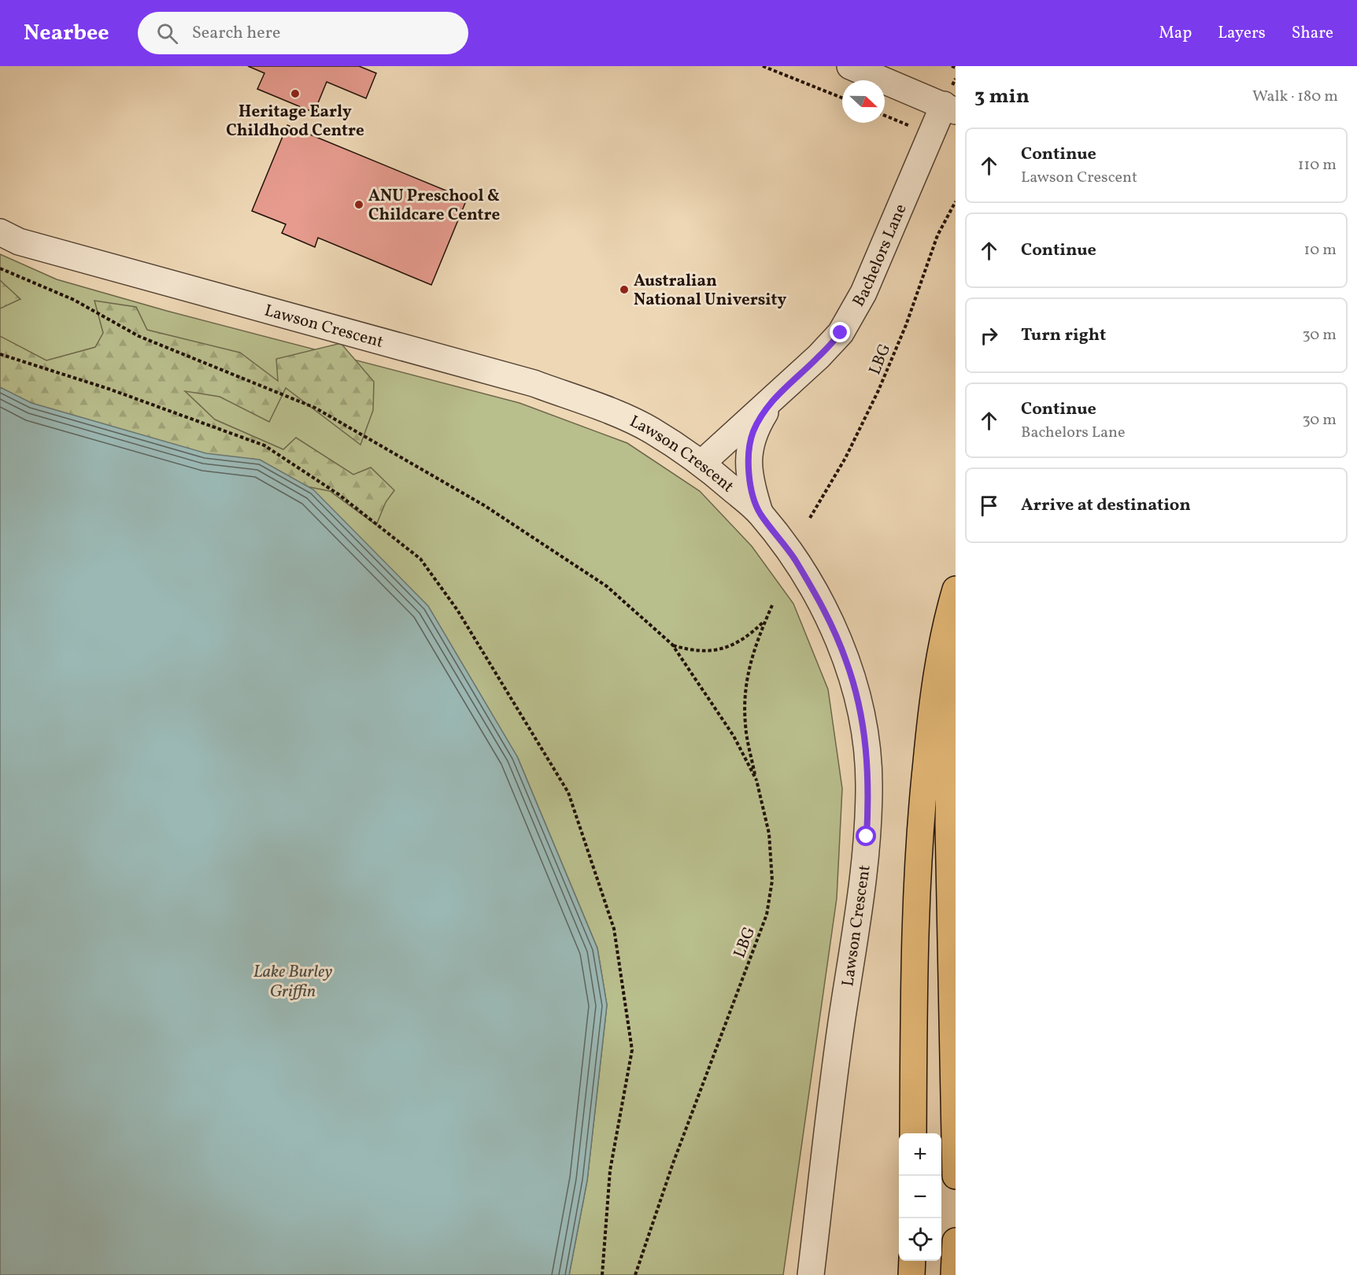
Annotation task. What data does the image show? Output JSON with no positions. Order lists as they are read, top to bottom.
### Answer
{
  "streets": {
    "street": ["Bachelors Lane", "Lawson Crescent"],
    "path": ["LBG"]
  },
  "crossings": [
    ["Bachelors Lane", "Lawson Crescent"]
  ],
  "water": ["Lake Burley Griffin"],
  "places": ["Heritage Early Childhood Centre", "ANU Preschool & Childcare Centre", "Australian National University"],
  "north": "right",
  "page": {
    "header": "Nearbee",
    "search": "Search here",
    "nav": ["Map", "Layers", "Share"],
    "heading": ["3 min", "Walk · 180 m"],
    "list": [
      ["Continue", "Lawson Crescent", "110 m"],
      ["Continue", "10 m"],
      ["Turn right", "30 m"],
      ["Continue", "Bachelors Lane", "30 m"],
      "Arrive at destination"
    ],
    "map_buttons": ["+", "−"]
  }
}
